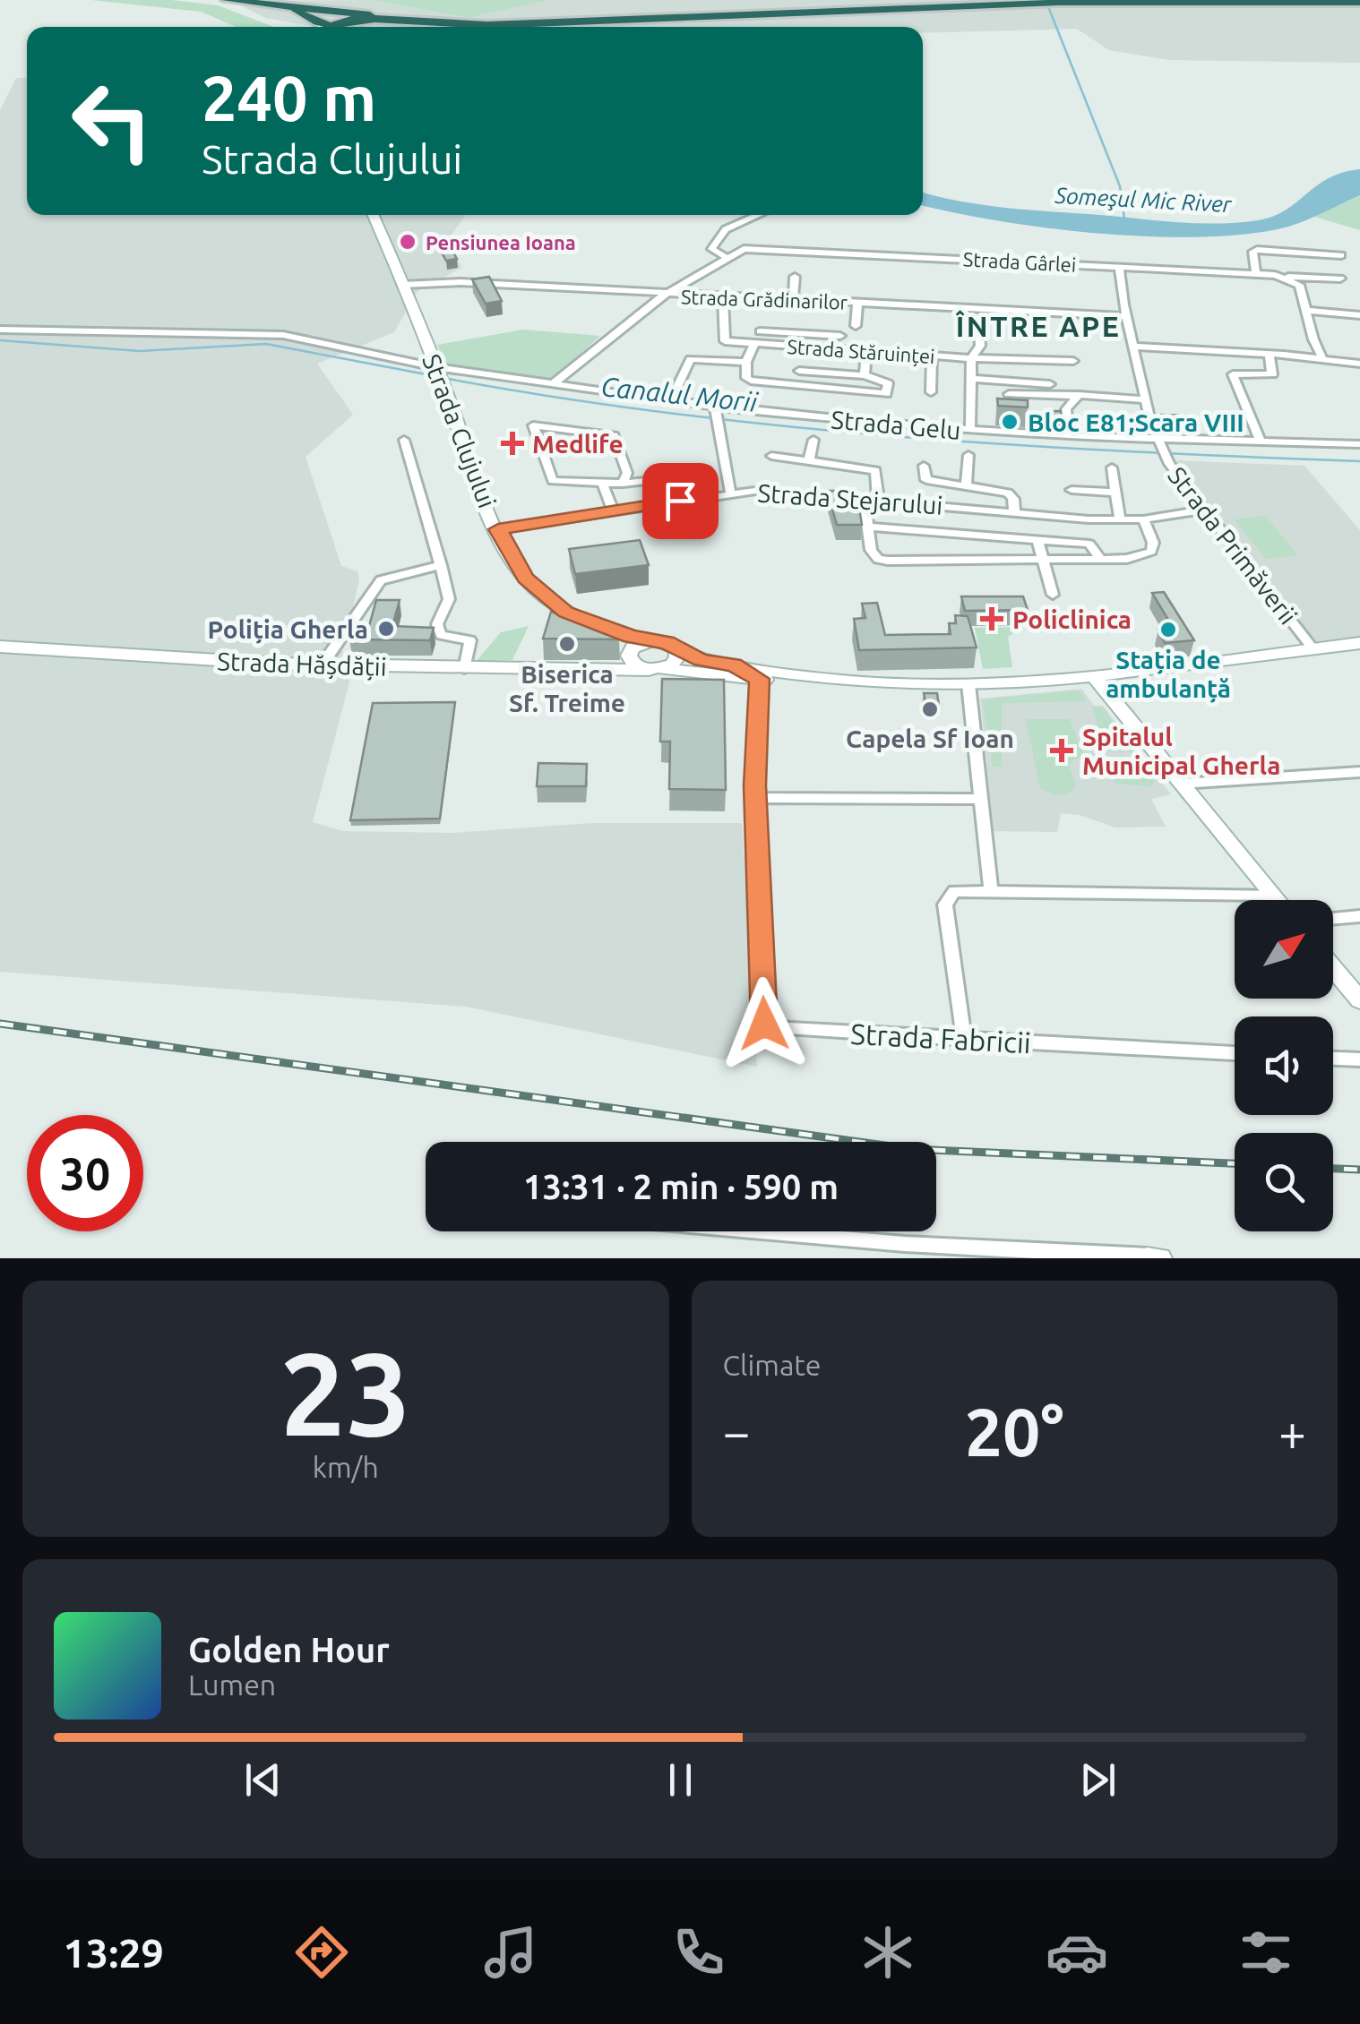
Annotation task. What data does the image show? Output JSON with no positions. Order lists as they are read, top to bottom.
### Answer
{
  "streets": {
    "main road": ["Strada Clujului", "Strada Hășdății"],
    "street": [
      "Strada Gârlei",
      "Strada Grădinarilor",
      "Strada Stăruinței",
      "Strada Gelu",
      "Strada Stejarului",
      "Strada Primăverii",
      "Strada Fabricii"
    ]
  },
  "crossings": [
    ["Strada Gârlei", "Strada Primăverii"],
    ["Strada Grădinarilor", "Strada Stăruinței"],
    ["Strada Grădinarilor", "Strada Clujului"],
    ["Strada Grădinarilor", "Strada Primăverii"],
    ["Strada Stăruinței", "Strada Gelu"],
    ["Strada Gelu", "Strada Clujului"],
    ["Strada Gelu", "Strada Primăverii"],
    ["Strada Clujului", "Strada Stejarului"],
    ["Strada Clujului", "Strada Hășdății"],
    ["Strada Clujului", "Strada Fabricii"],
    ["Strada Stejarului", "Strada Primăverii"]
  ],
  "districts": ["ÎNTRE APE"],
  "water": ["Someşul Mic River", "Canalul Morii"],
  "places": {
    "other": [
      "Pensiunea Ioana",
      "Bloc E81;Scara VIII",
      "Poliția Gherla",
      "Stația de ambulanță",
      "Biserica Sf. Treime",
      "Capela Sf Ioan"
    ],
    "health": ["Medlife", "Policlinica", "Spitalul Municipal Gherla"]
  },
  "north": "top right",
  "page": {
    "turn": ["240 m", "Strada Clujului"],
    "limit": "30",
    "trip": "13:31 · 2 min · 590 m",
    "tile": [
      ["23", "km/h"],
      "Climate"
    ],
    "heat": ["−", "20°", "+"],
    "song": ["Golden Hour", "Lumen"],
    "tabs": "13:29"
  }
}
